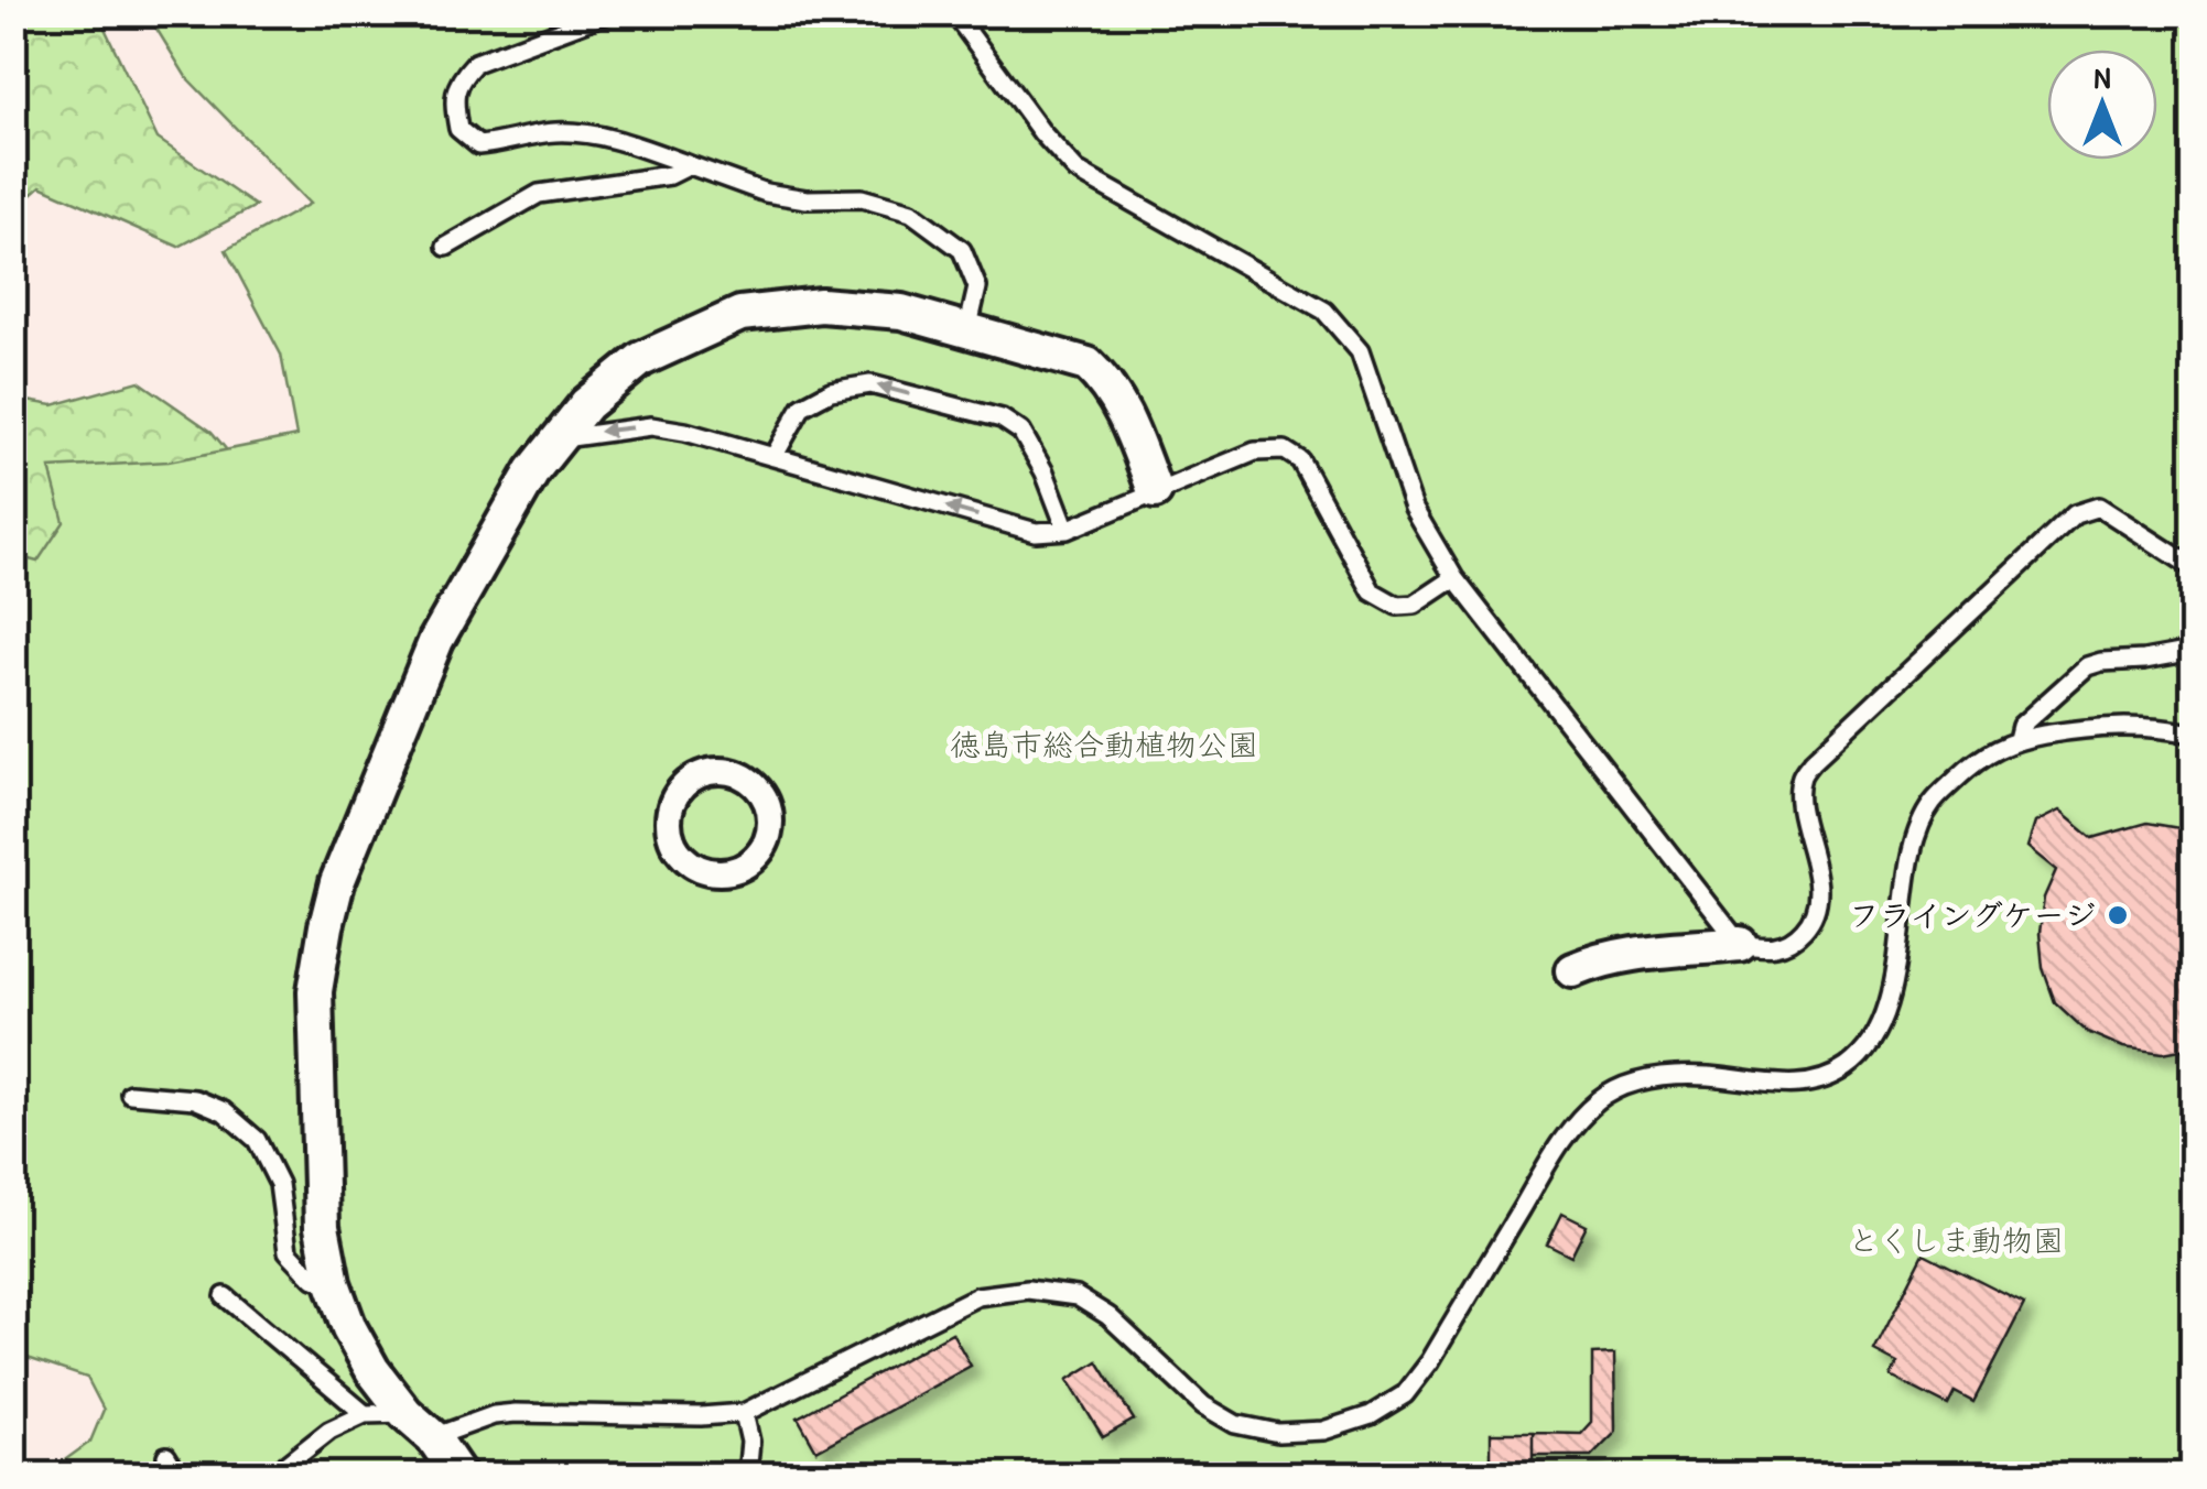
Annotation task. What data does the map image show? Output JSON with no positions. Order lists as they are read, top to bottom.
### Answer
{
  "parks": ["徳島市総合動植物公園", "とくしま動物園"],
  "places": ["フライングケージ"],
  "north": "top"
}
